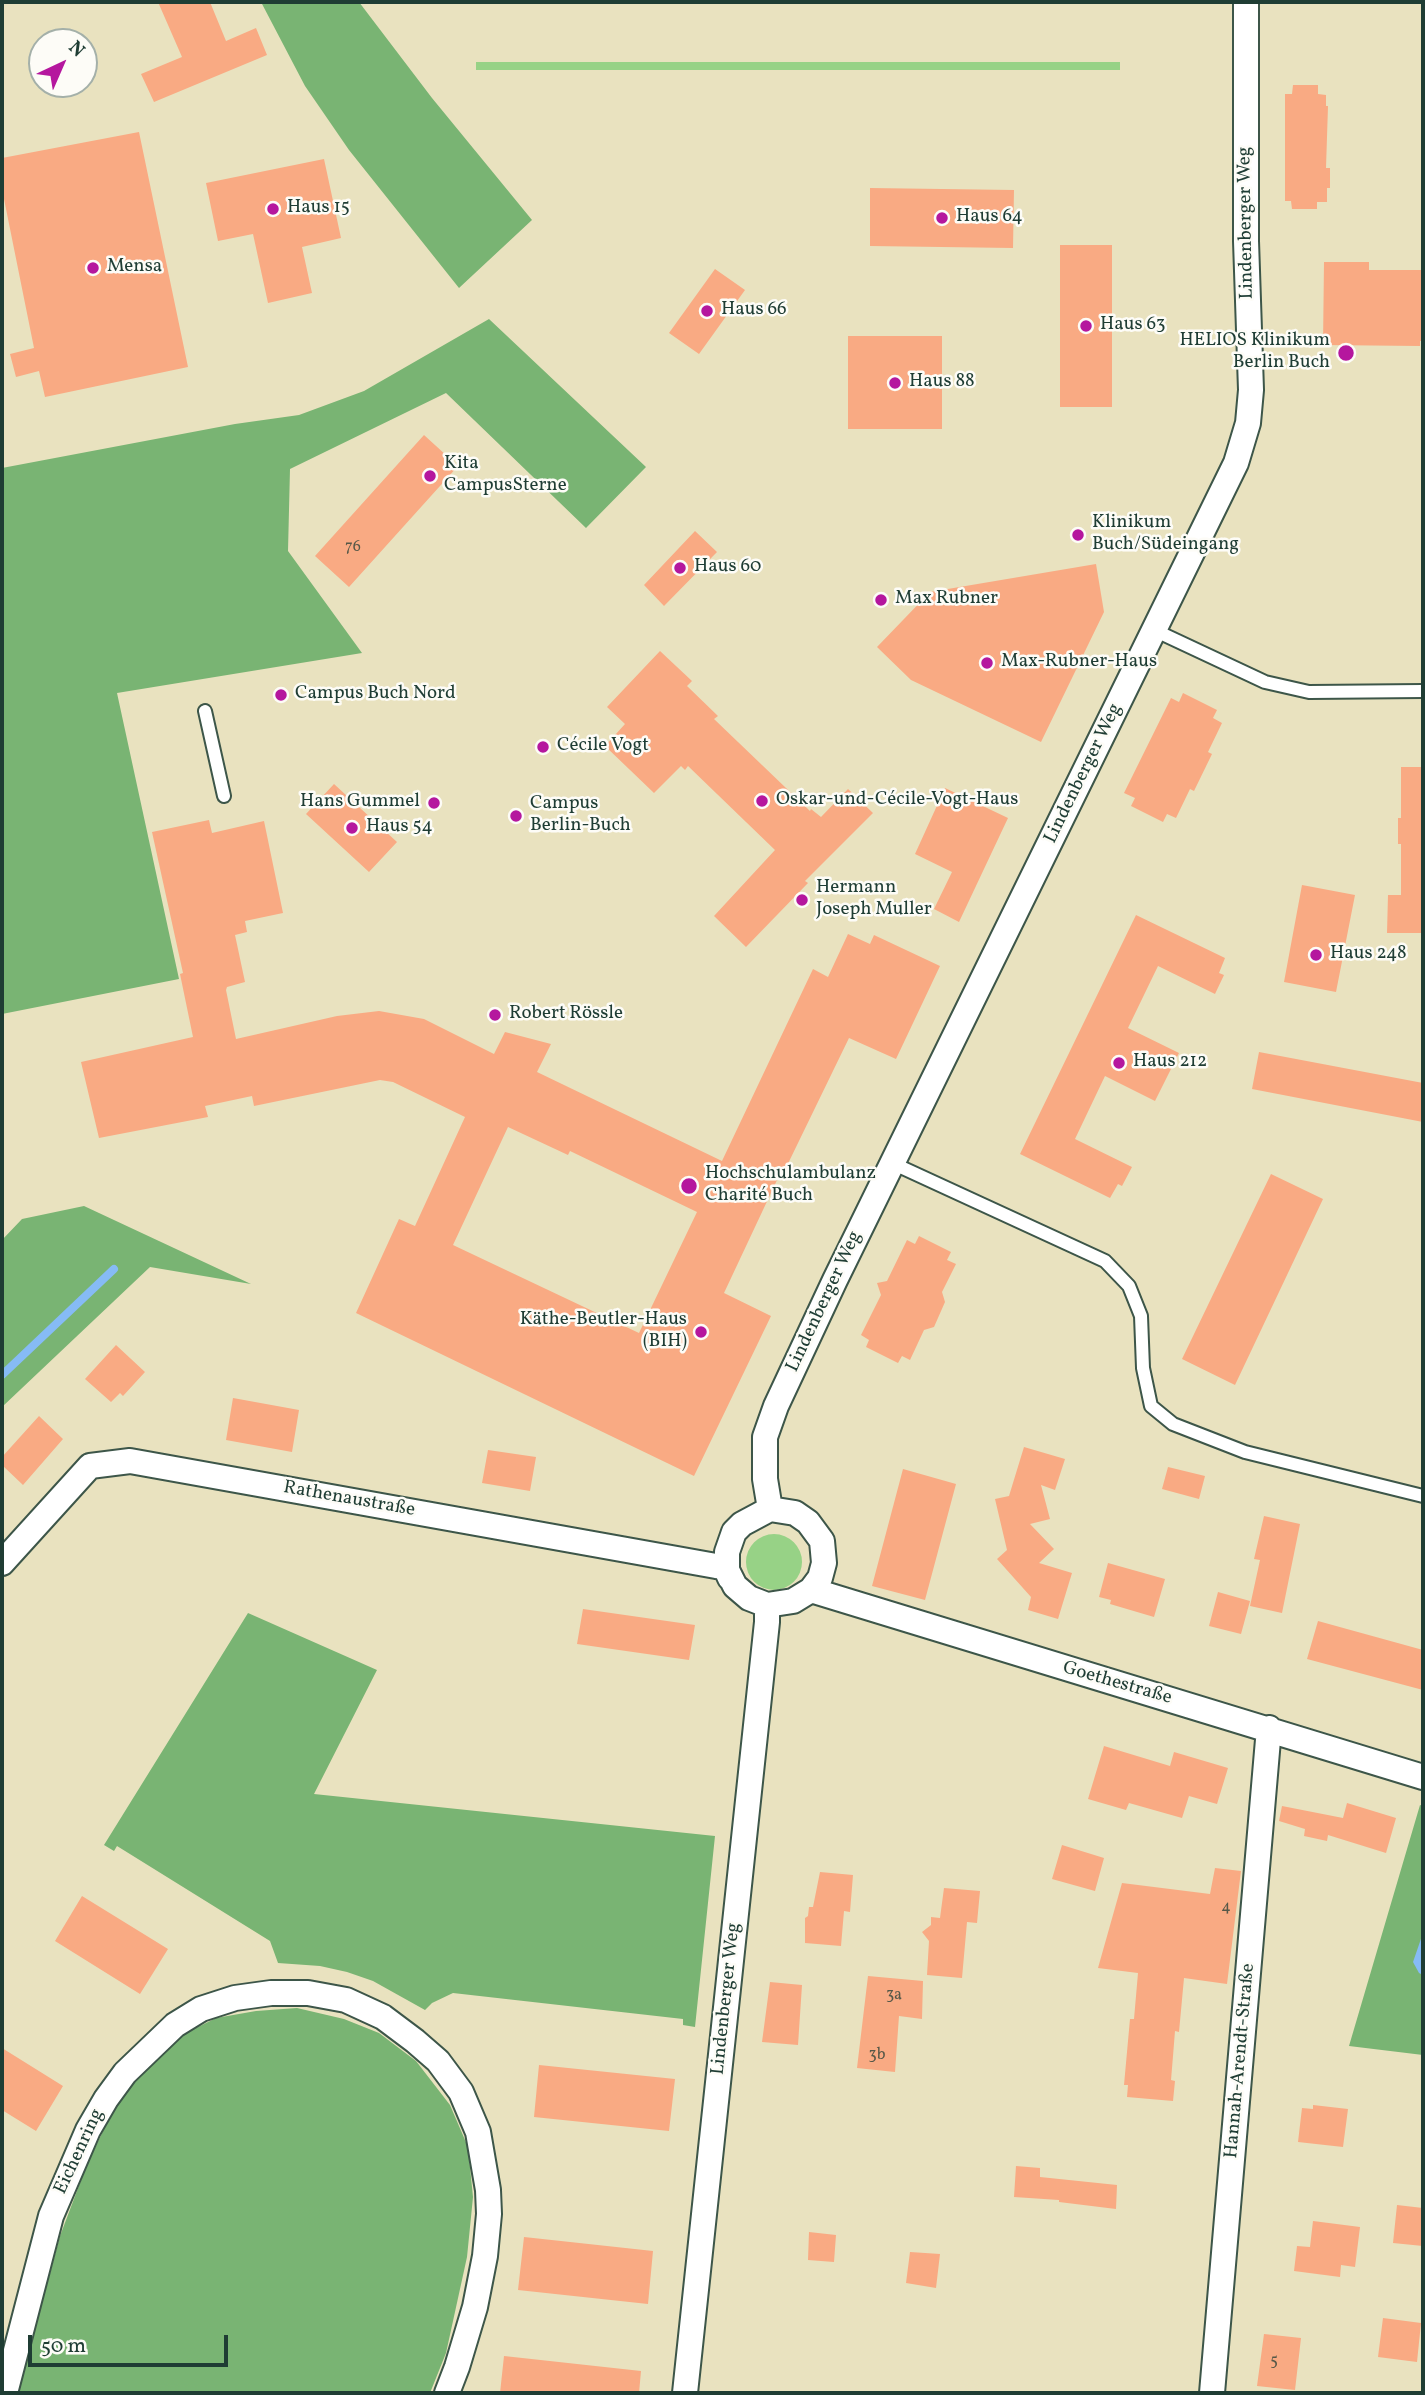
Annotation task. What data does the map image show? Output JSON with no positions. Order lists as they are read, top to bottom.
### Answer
{
  "streets": {
    "street": [
      "Lindenberger Weg",
      "Rathenaustraße",
      "Goethestraße",
      "Hannah-Arendt-Straße",
      "Eichenring"
    ]
  },
  "crossings": [
    ["Lindenberger Weg", "Rathenaustraße"],
    ["Lindenberger Weg", "Goethestraße"],
    ["Rathenaustraße", "Goethestraße"],
    ["Goethestraße", "Hannah-Arendt-Straße"]
  ],
  "places": [
    "Haus 15",
    "Haus 64",
    "Mensa",
    "Haus 66",
    "Haus 63",
    "HELIOS Klinikum Berlin Buch",
    "Haus 88",
    "Kita CampusSterne",
    "Klinikum Buch/Südeingang",
    "Haus 60",
    "Max Rubner",
    "Max-Rubner-Haus",
    "Campus Buch Nord",
    "Cécile Vogt",
    "Oskar-und-Cécile-Vogt-Haus",
    "Hans Gummel",
    "Campus Berlin-Buch",
    "Haus 54",
    "Hermann Joseph Muller",
    "Haus 248",
    "Robert Rössle",
    "Haus 212",
    "Hochschulambulanz Charité Buch",
    "Käthe-Beutler-Haus (BIH)"
  ],
  "house_numbers": [
    "76",
    "4",
    "3a",
    "3b",
    "5"
  ],
  "scale_bar": "50 m",
  "north": "top right"
}
